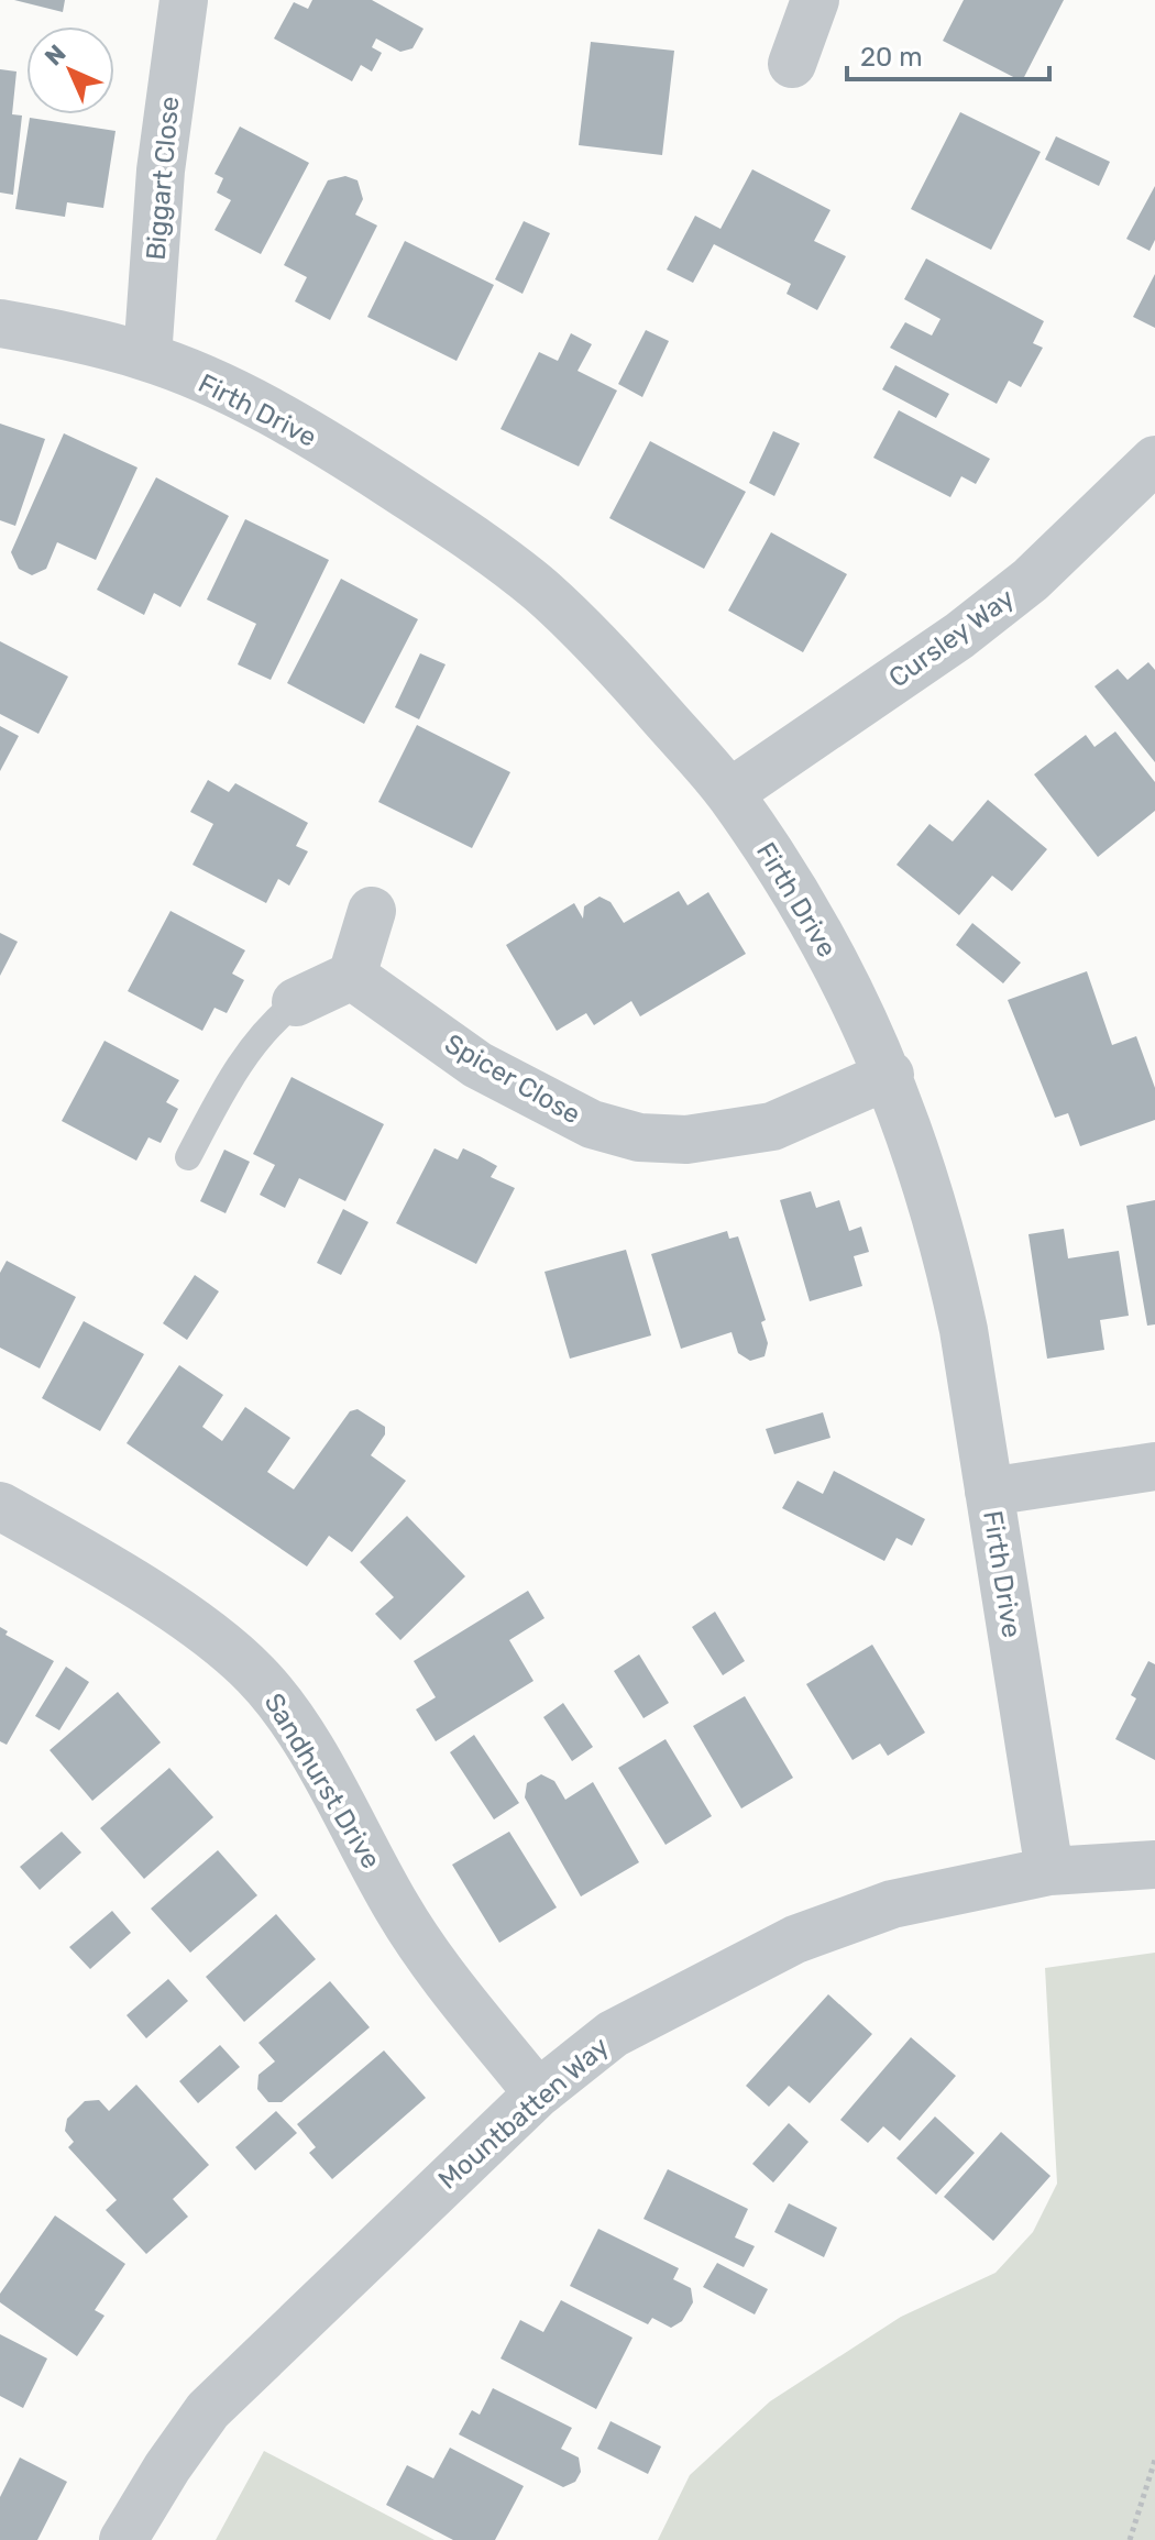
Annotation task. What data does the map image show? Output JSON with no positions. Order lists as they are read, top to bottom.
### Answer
{
  "streets": {
    "street": [
      "Biggart Close",
      "Firth Drive",
      "Cursley Way",
      "Spicer Close",
      "Sandhurst Drive",
      "Mountbatten Way"
    ]
  },
  "crossings": [
    ["Biggart Close", "Firth Drive"],
    ["Firth Drive", "Cursley Way"],
    ["Firth Drive", "Spicer Close"],
    ["Firth Drive", "Mountbatten Way"],
    ["Sandhurst Drive", "Mountbatten Way"]
  ],
  "scale_bar": "20 m",
  "north": "top left"
}
